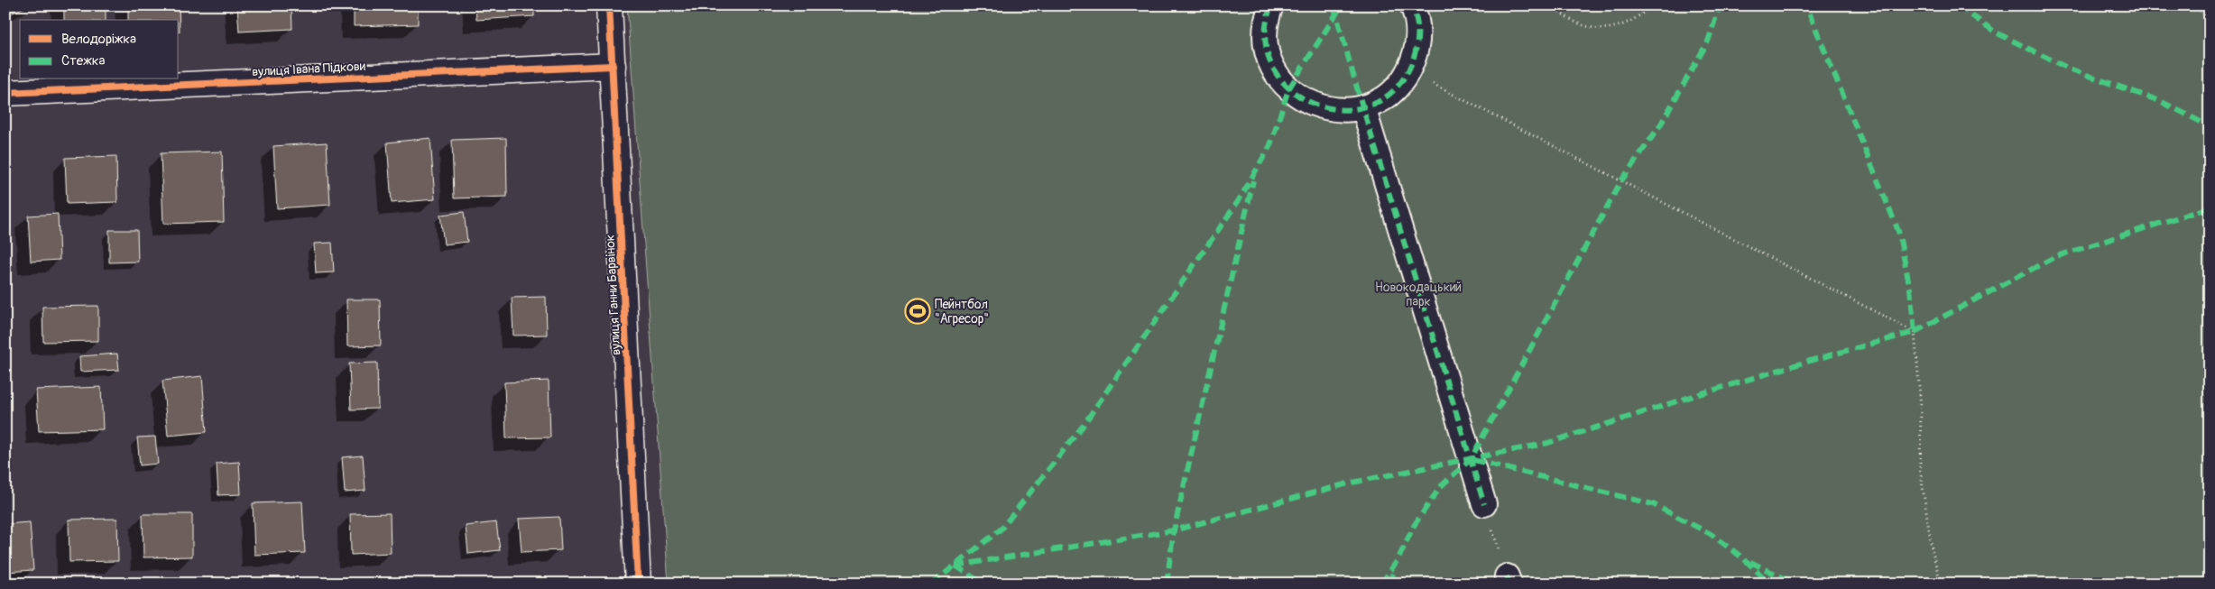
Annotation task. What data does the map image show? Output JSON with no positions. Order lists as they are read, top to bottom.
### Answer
{
  "streets": {
    "street": ["вулиця Івана Підкови", "вулиця Ганни Барвінок"]
  },
  "crossings": [
    ["вулиця Івана Підкови", "вулиця Ганни Барвінок"]
  ],
  "parks": ["Новокодацький парк"],
  "places": {
    "sports": ["Пейнтбол \"Агресор\""]
  },
  "legend": ["Велодоріжка", "Стежка"]
}
